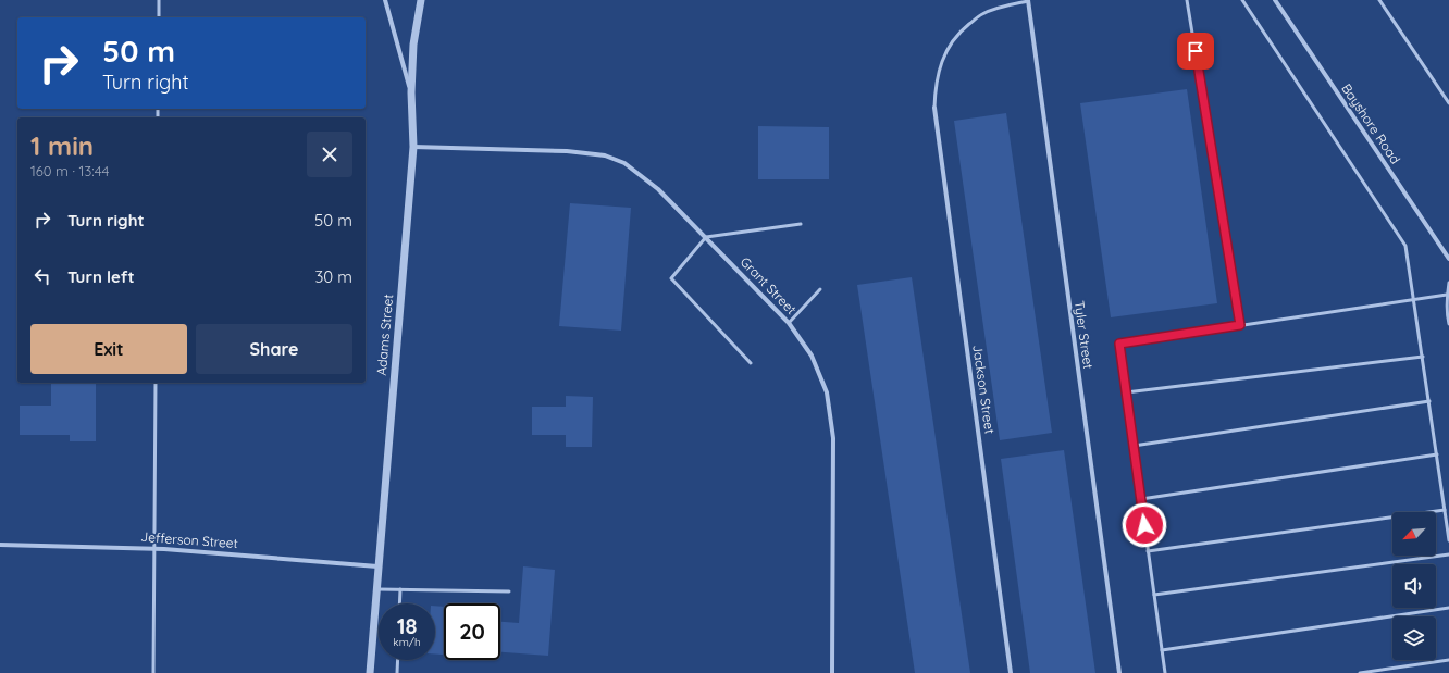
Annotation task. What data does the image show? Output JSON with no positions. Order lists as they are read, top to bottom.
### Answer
{
  "streets": {
    "street": [
      "Bayshore Road",
      "Grant Street",
      "Adams Street",
      "Tyler Street",
      "Jackson Street",
      "Jefferson Street"
    ]
  },
  "crossings": [
    ["Grant Street", "Adams Street"],
    ["Adams Street", "Jefferson Street"]
  ],
  "north": "bottom left",
  "page": {
    "turn": ["50 m", "Turn right"],
    "heading": ["1 min", "160 m · 13:44"],
    "list": [
      {
        "name": "Turn right",
        "value": "50 m"
      },
      {
        "name": "Turn left",
        "value": "30 m"
      }
    ],
    "buttons": ["Exit", "Share"],
    "speed": "18 km/h",
    "limit": "20"
  }
}
